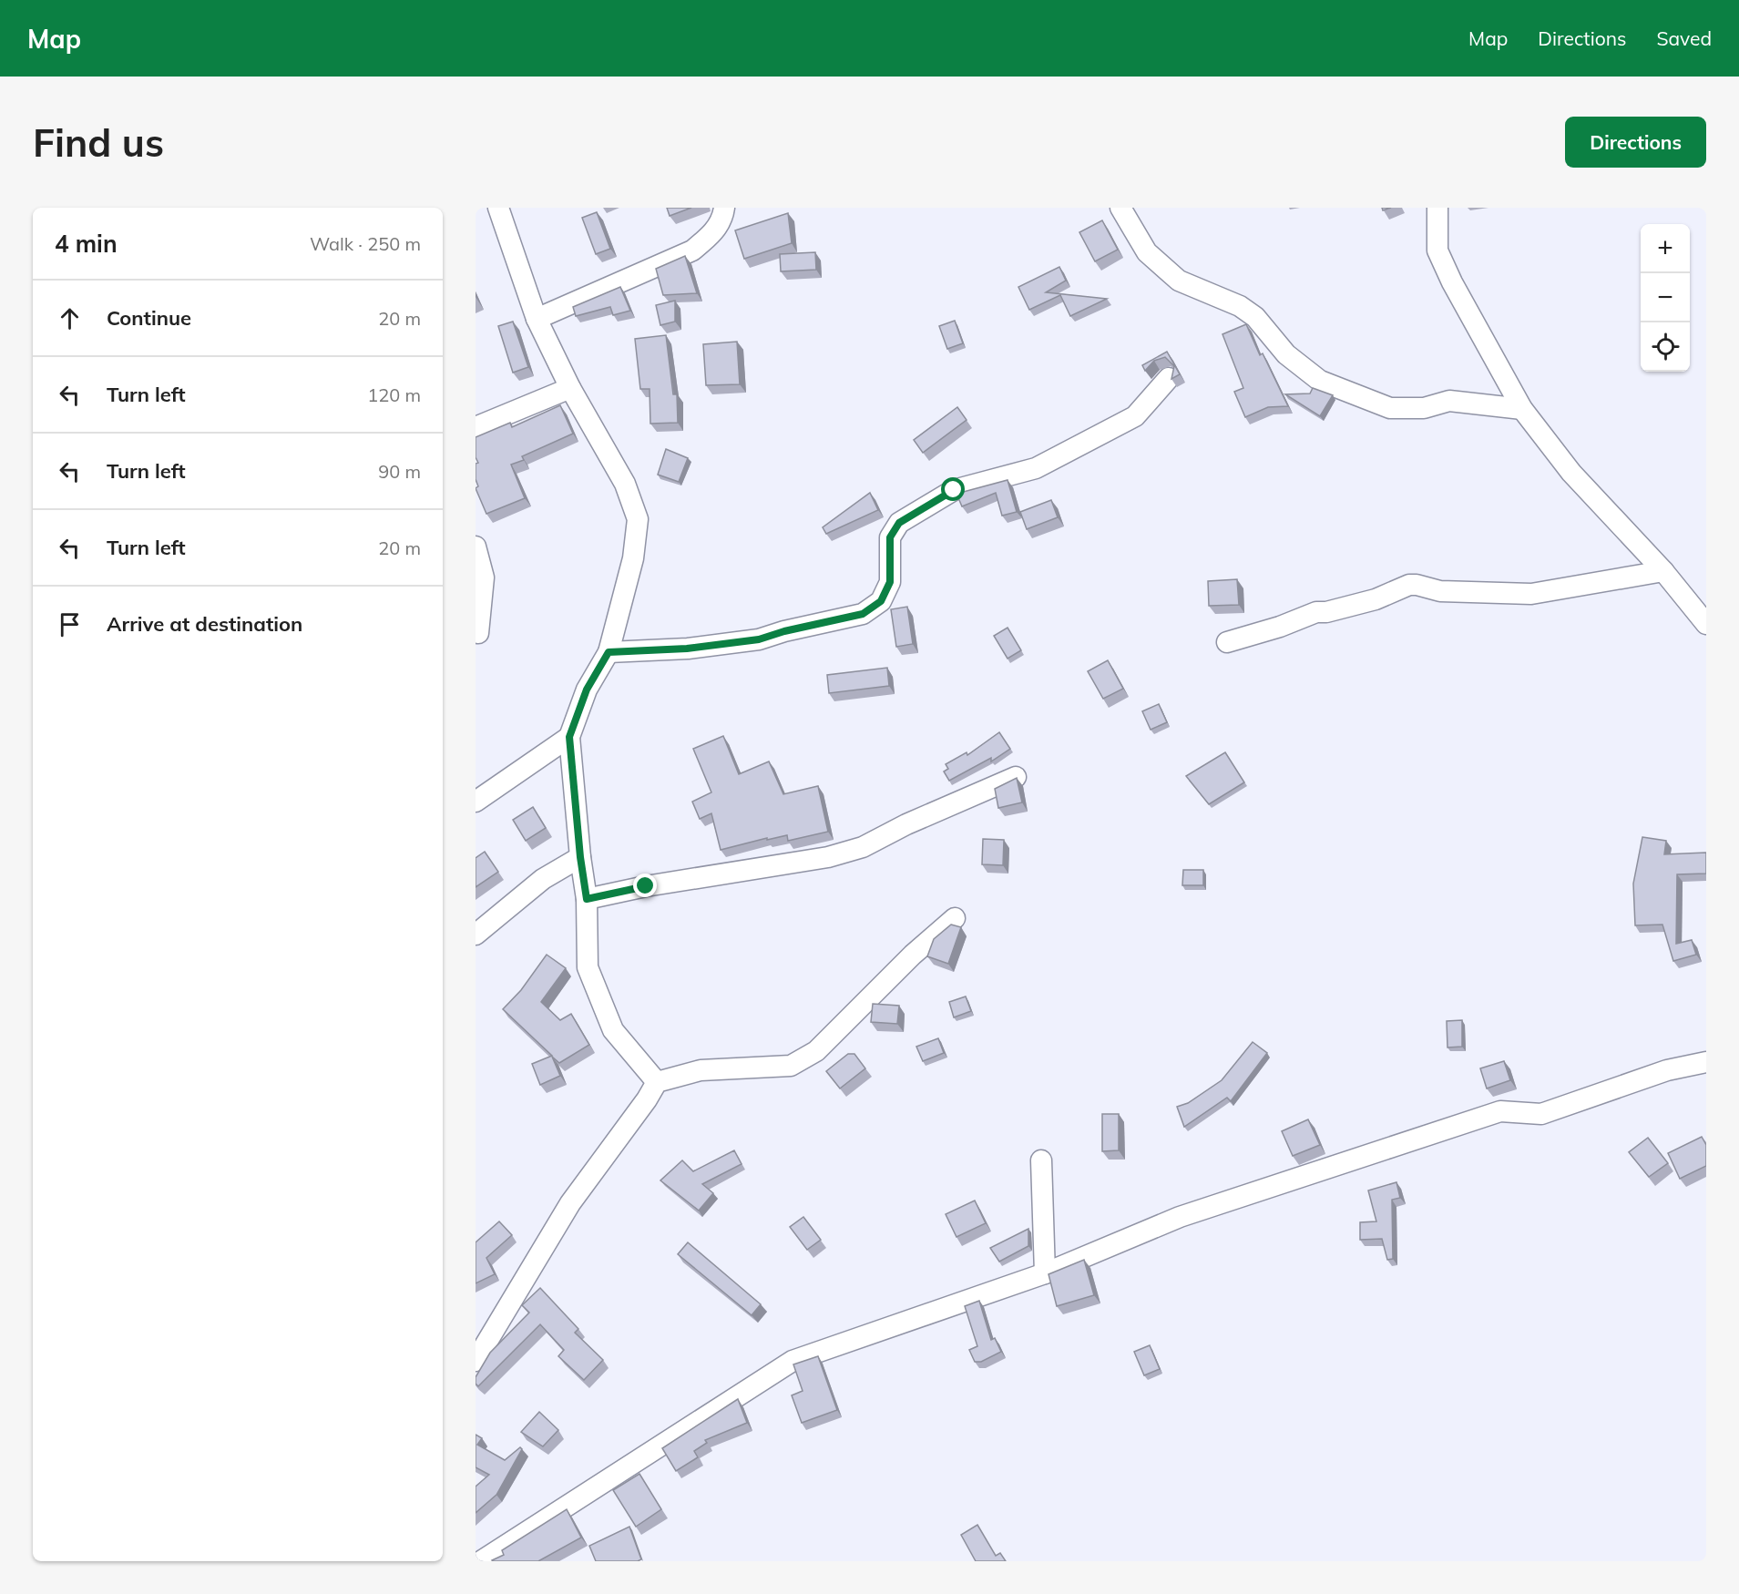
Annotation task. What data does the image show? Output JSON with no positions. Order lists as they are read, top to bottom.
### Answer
{
  "page": {
    "header": "Map",
    "nav": ["Map", "Directions", "Saved"],
    "buttons": "Directions",
    "title": "Find us",
    "heading": ["4 min", "Walk · 250 m"],
    "map_buttons": ["+", "−"],
    "list": [
      ["Continue", "20 m"],
      ["Turn left", "120 m"],
      ["Turn left", "90 m"],
      ["Turn left", "20 m"],
      "Arrive at destination"
    ]
  }
}
